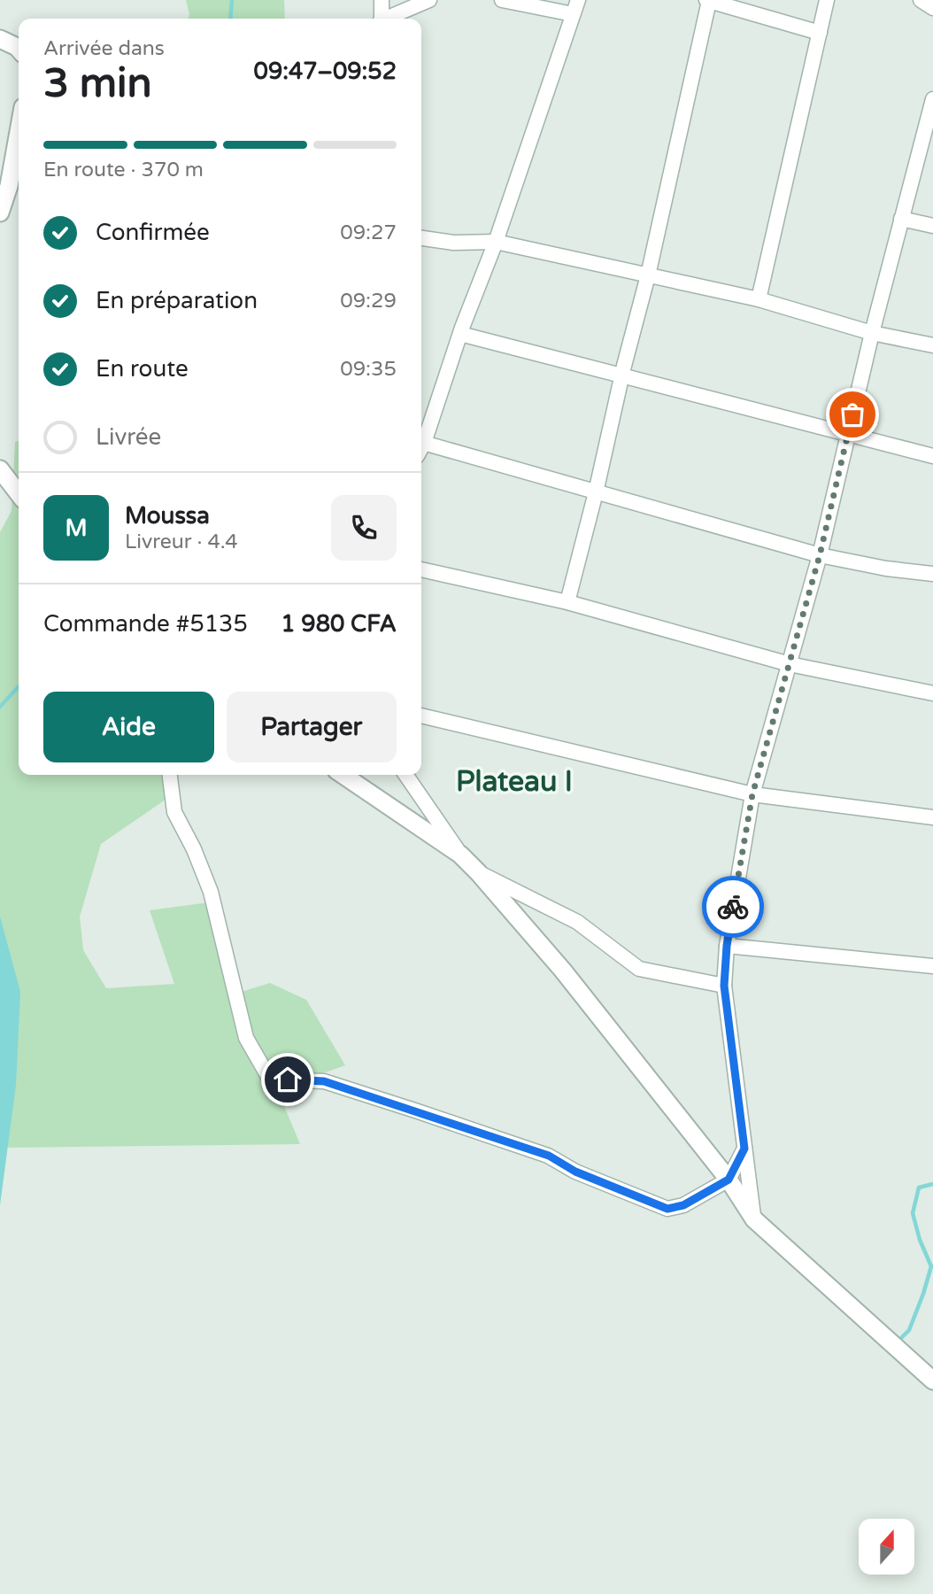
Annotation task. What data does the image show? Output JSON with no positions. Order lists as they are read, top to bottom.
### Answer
{
  "districts": ["Plateau I"],
  "north": "top",
  "page": {
    "heading": ["3 min", "Arrivée dans", "09:47–09:52"],
    "panel": [
      "Moussa",
      "Livreur · 4.4",
      "Commande #5135",
      "1 980 CFA"
    ],
    "bar": "En route · 370 m",
    "list": [
      ["Confirmée", "09:27"],
      ["En préparation", "09:29"],
      ["En route", "09:35"],
      "Livrée"
    ],
    "round": "M",
    "buttons": ["Aide", "Partager"]
  }
}
